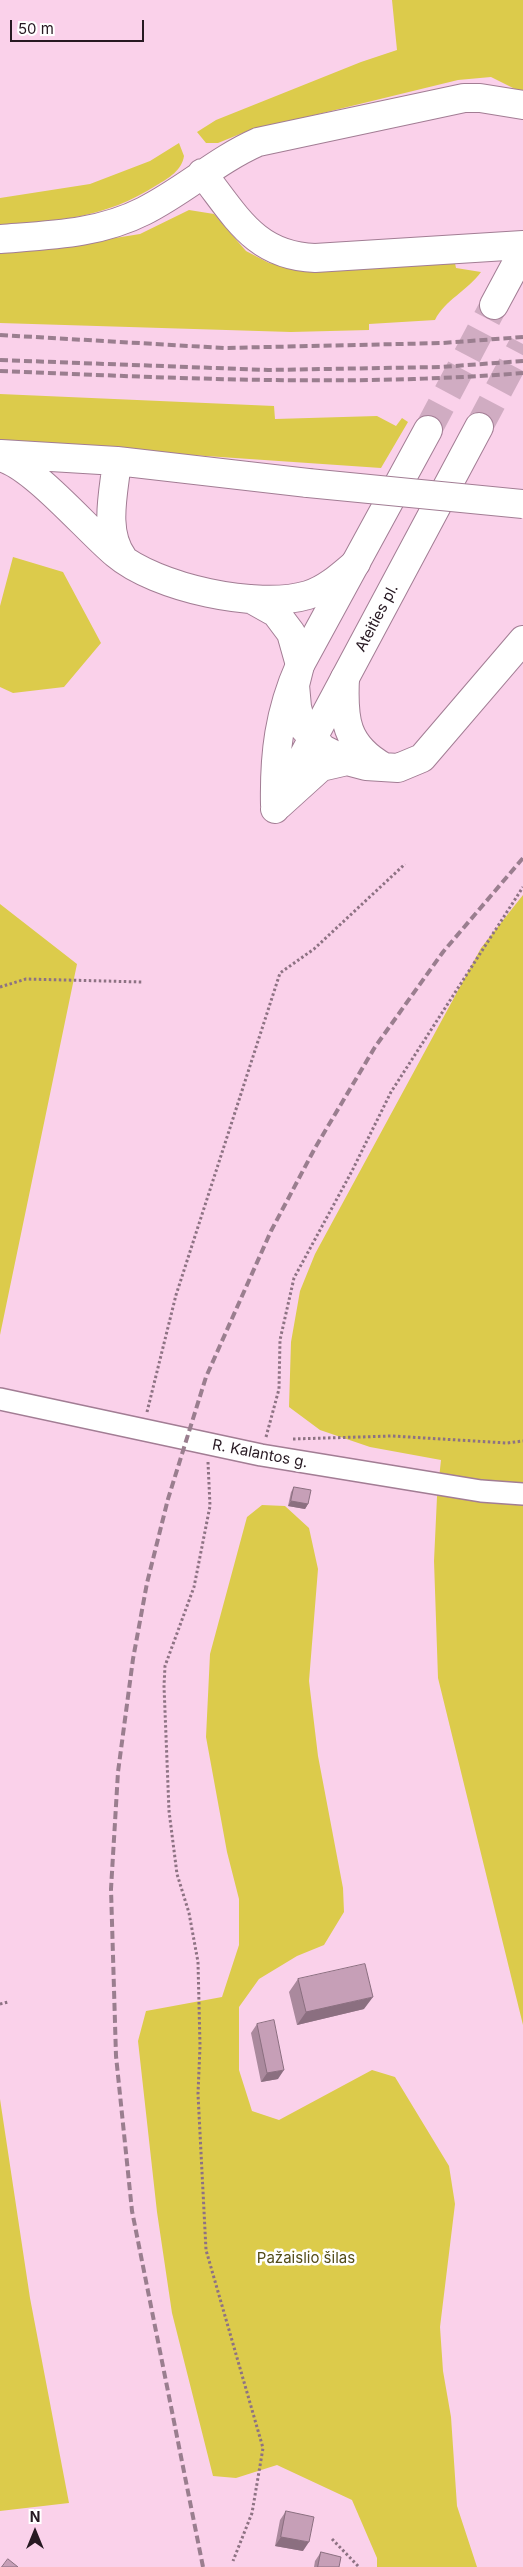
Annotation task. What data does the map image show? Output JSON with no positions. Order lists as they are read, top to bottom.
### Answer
{
  "streets": {
    "main road": ["Ateities pl."],
    "street": ["R. Kalantos g."]
  },
  "parks": ["Pažaislio šilas"],
  "scale_bar": "50 m",
  "north": "top"
}
